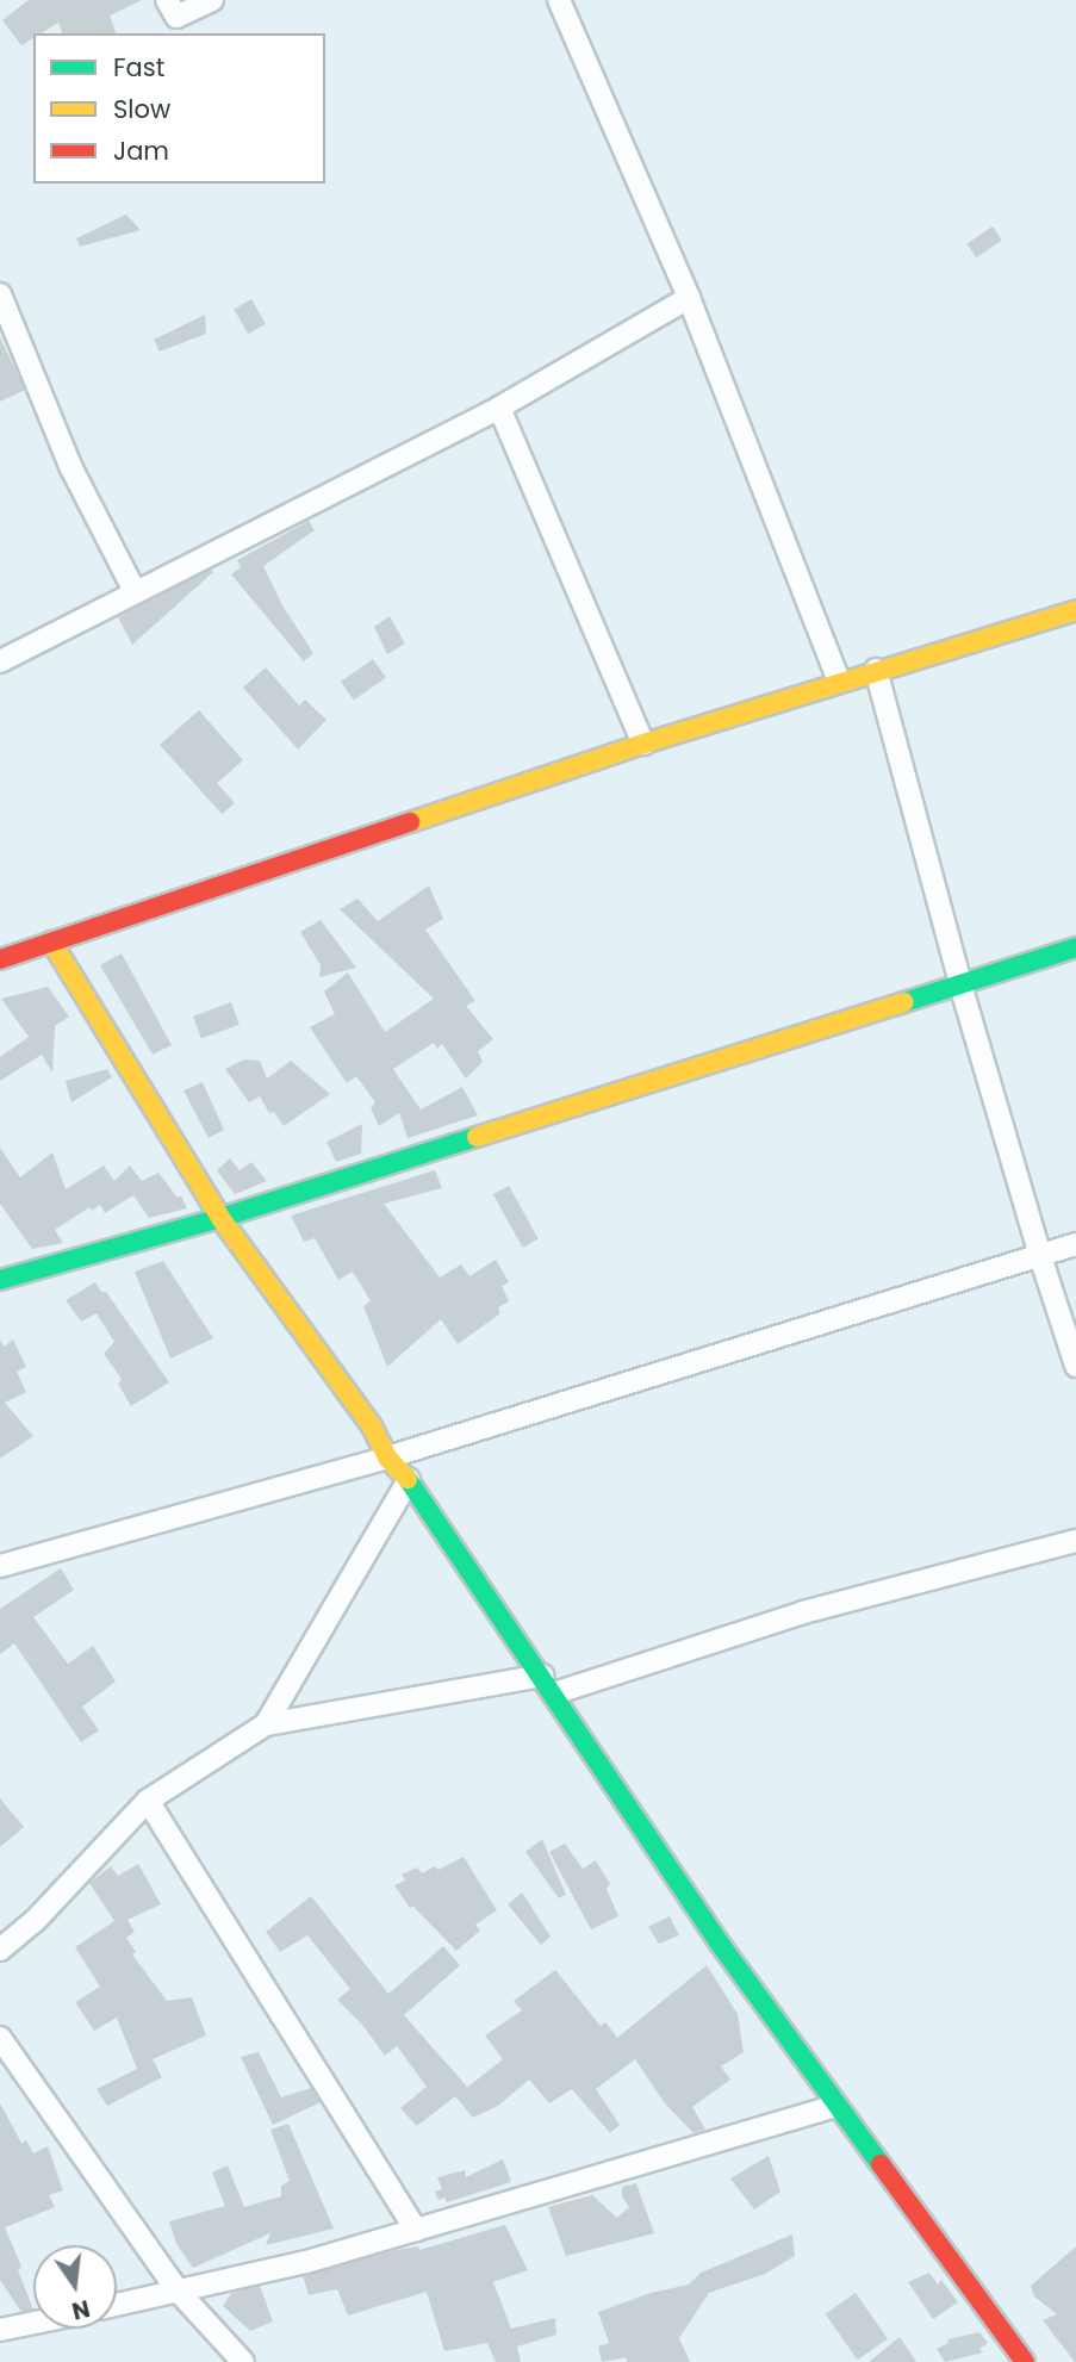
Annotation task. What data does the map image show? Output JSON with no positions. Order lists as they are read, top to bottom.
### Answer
{
  "legend": ["Fast", "Slow", "Jam"],
  "north": "bottom"
}
